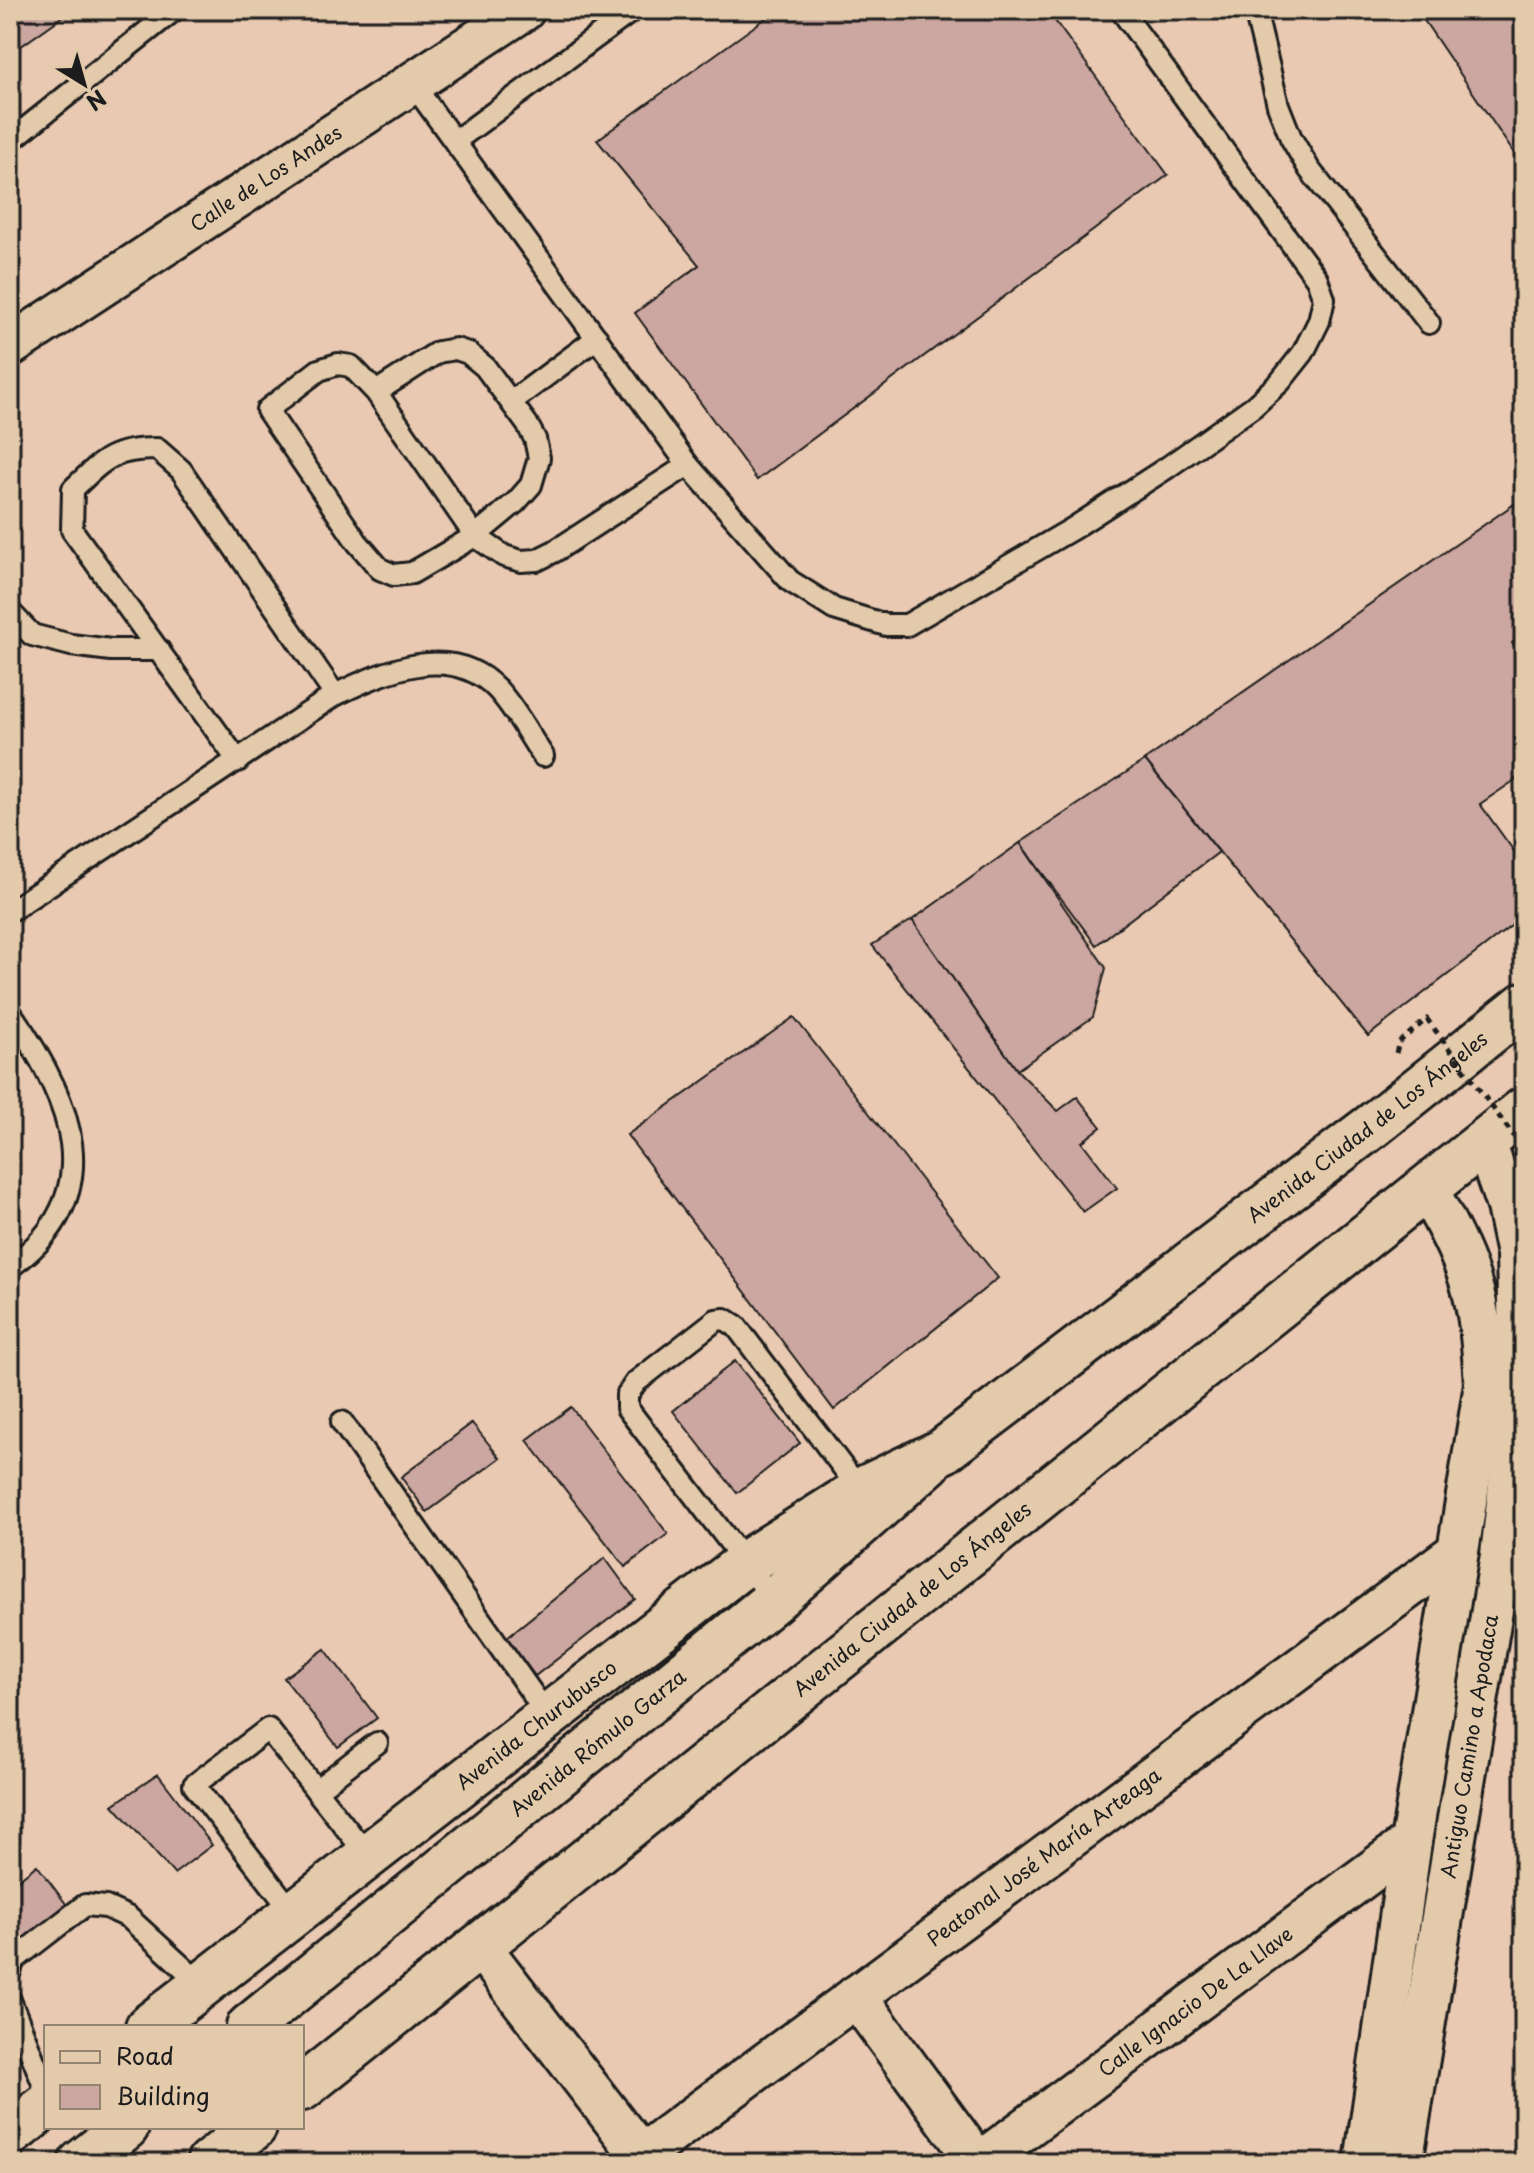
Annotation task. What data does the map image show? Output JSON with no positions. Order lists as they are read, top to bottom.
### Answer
{
  "streets": {
    "main road": ["Avenida Ciudad de Los Ángeles", "Avenida Churubusco", "Avenida Rómulo Garza"],
    "street": [
      "Calle de Los Andes",
      "Antiguo Camino a Apodaca",
      "Peatonal José María Arteaga",
      "Calle Ignacio De La Llave"
    ]
  },
  "crossings": [
    ["Avenida Ciudad de Los Ángeles", "Avenida Churubusco"],
    ["Avenida Ciudad de Los Ángeles", "Antiguo Camino a Apodaca"],
    ["Avenida Churubusco", "Avenida Rómulo Garza"]
  ],
  "legend": ["Road", "Building"],
  "north": "bottom right"
}
